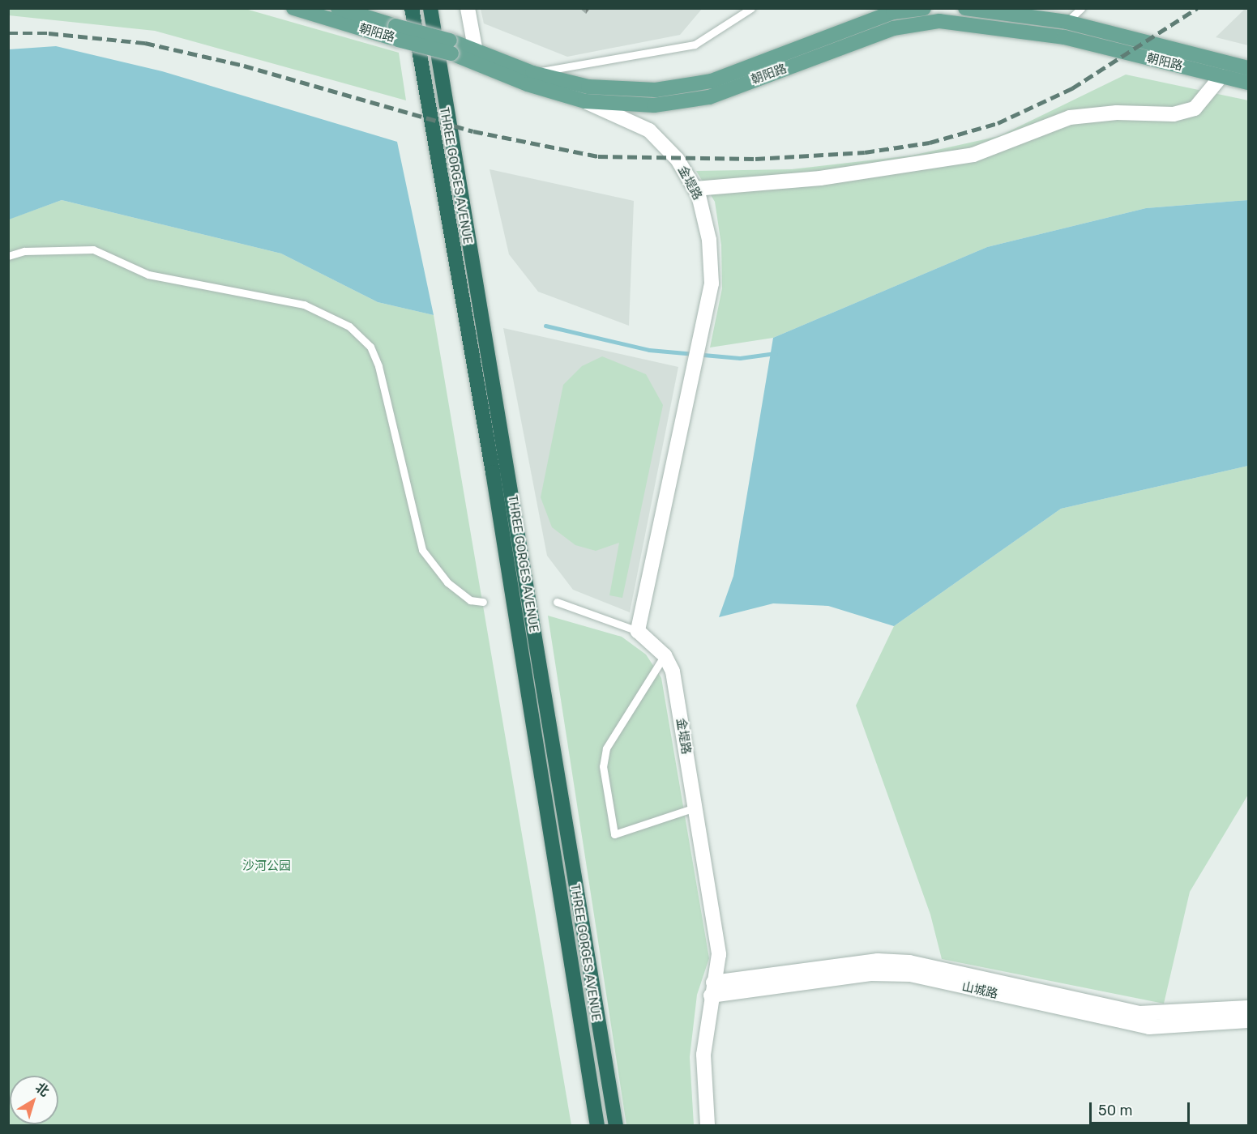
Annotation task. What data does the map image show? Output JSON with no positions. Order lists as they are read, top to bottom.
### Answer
{
  "streets": {
    "highway": ["THREE GORGES AVENUE"],
    "main road": ["朝阳路"],
    "street": ["金堤路", "山城路"]
  },
  "crossings": [
    ["朝阳路", "金堤路"],
    ["金堤路", "山城路"]
  ],
  "parks": ["沙河公园"],
  "scale_bar": "50 m",
  "north": "top right"
}
